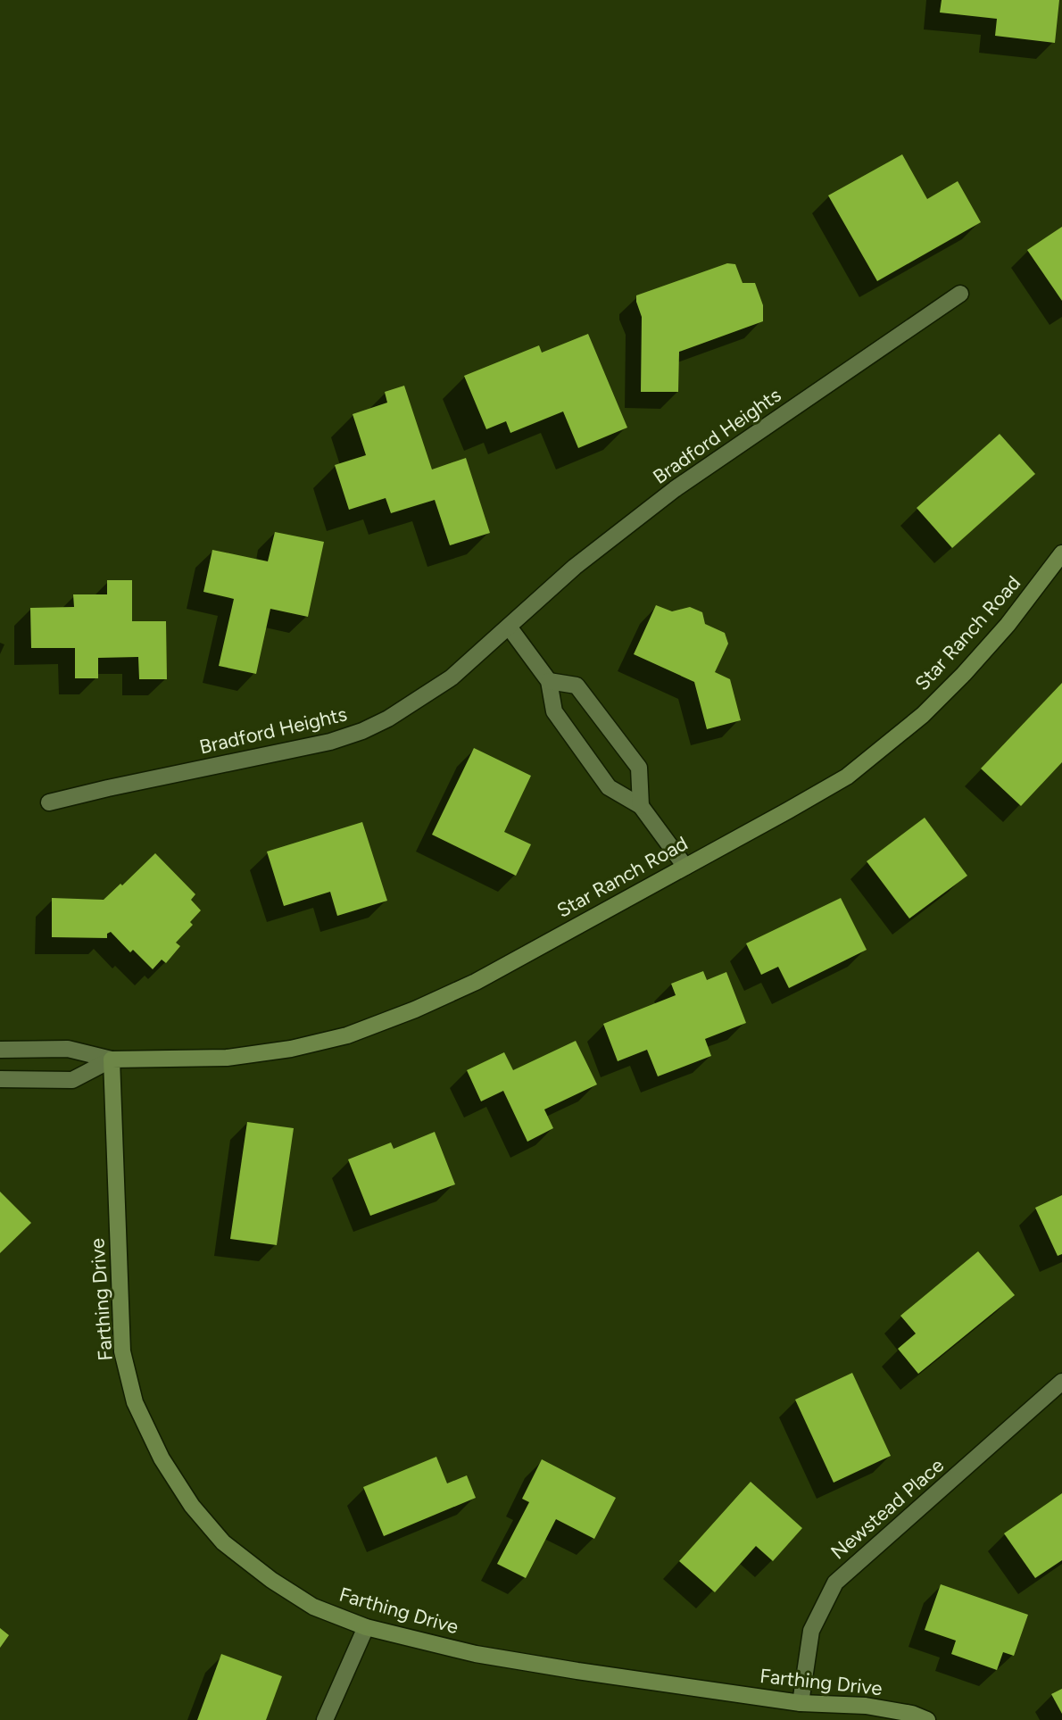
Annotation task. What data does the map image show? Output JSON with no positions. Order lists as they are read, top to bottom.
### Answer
{
  "streets": {
    "street": [
      "Bradford Heights",
      "Star Ranch Road",
      "Farthing Drive",
      "Newstead Place"
    ]
  },
  "crossings": [
    ["Star Ranch Road", "Farthing Drive"],
    ["Farthing Drive", "Newstead Place"]
  ]
}
